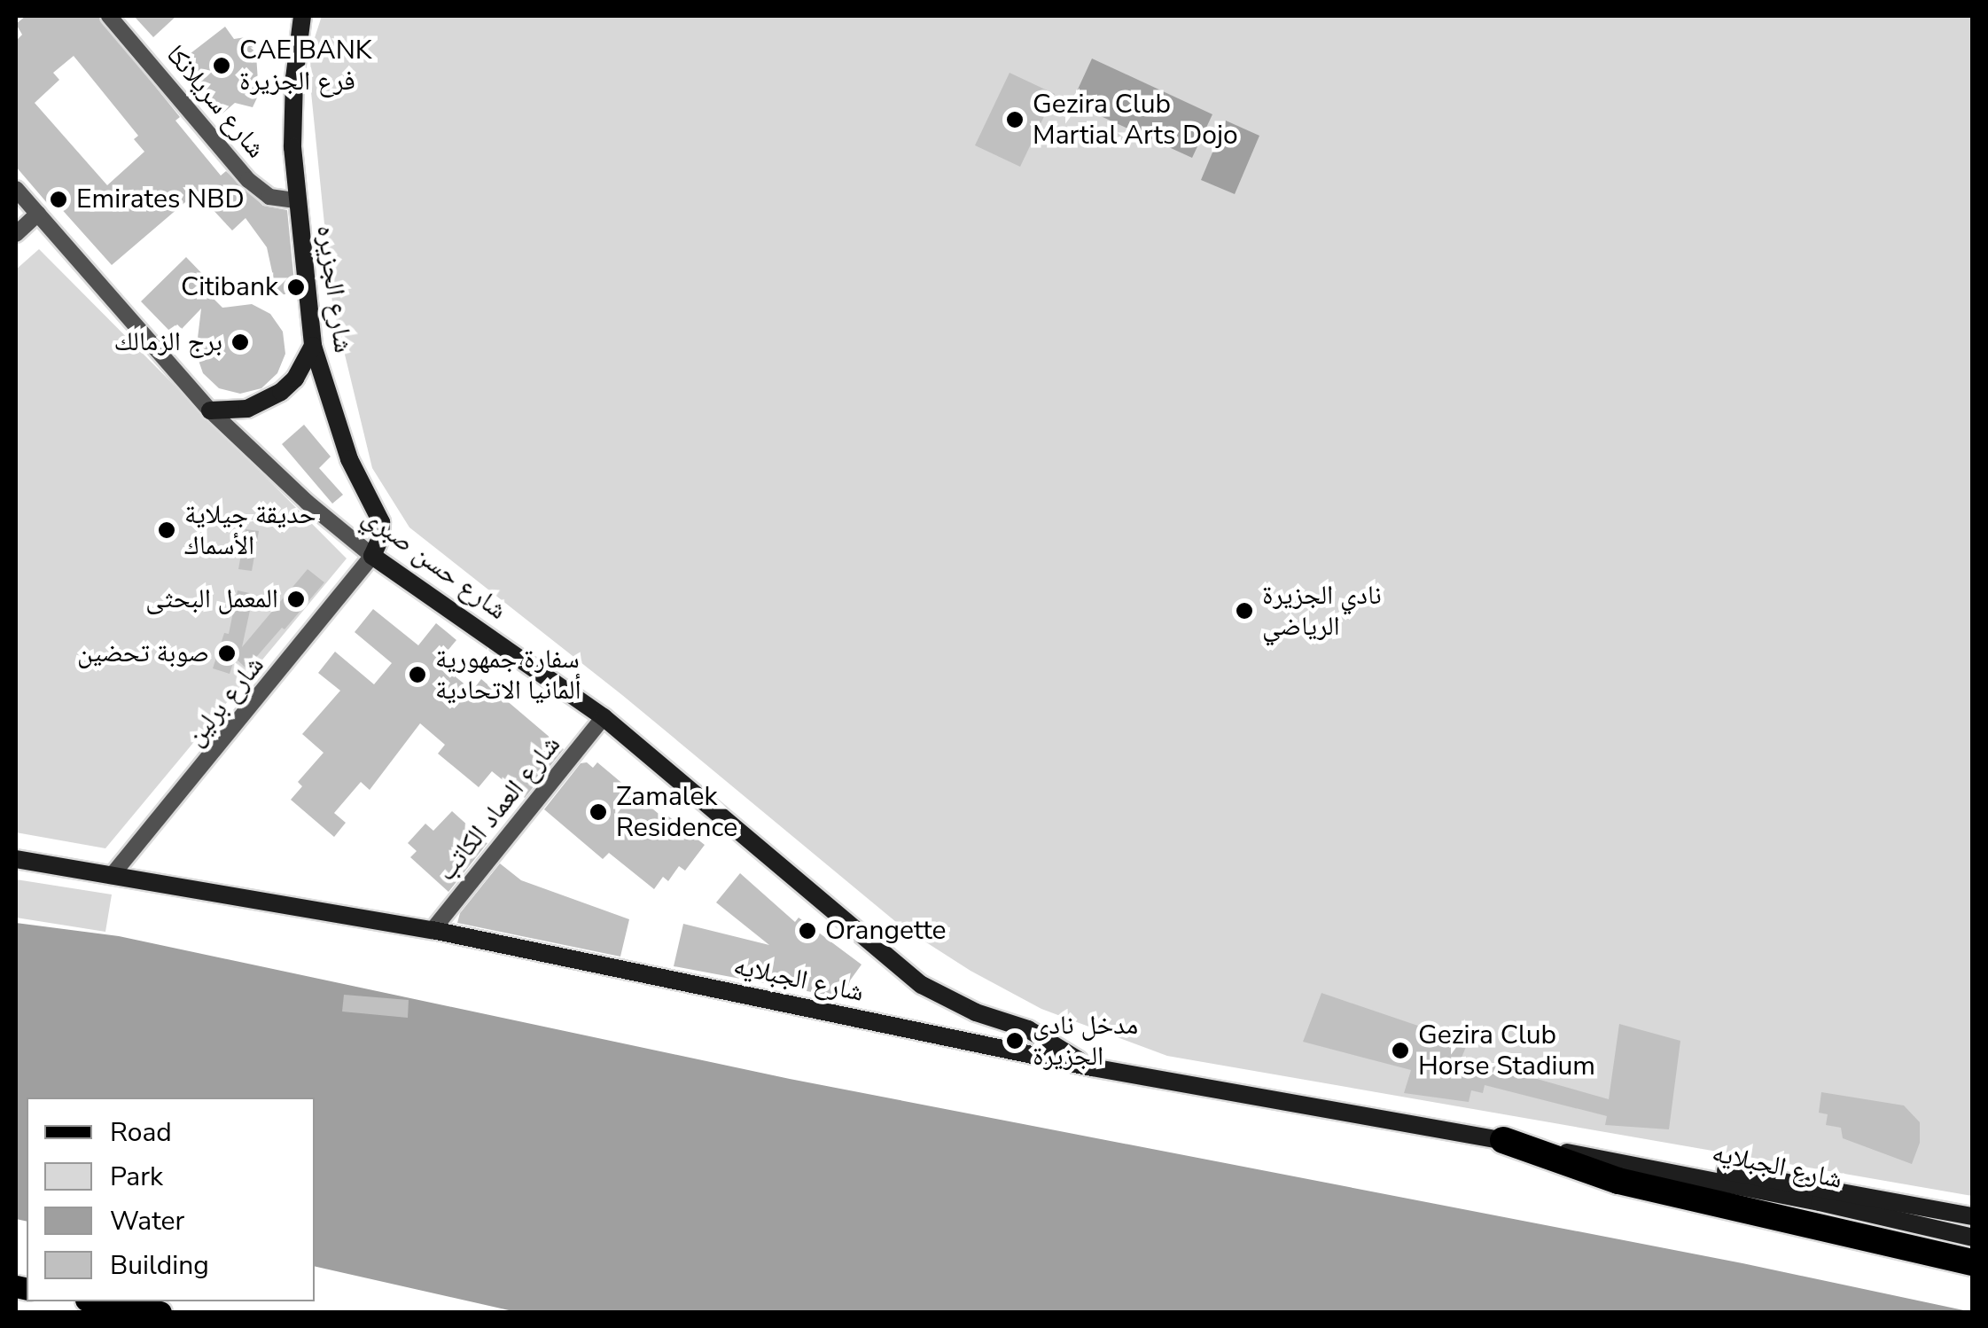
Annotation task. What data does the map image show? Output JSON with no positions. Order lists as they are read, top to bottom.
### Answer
{
  "streets": {
    "street": [
      "شارع سريلانكا",
      "شارع الجزيره",
      "شارع حسن صبري",
      "شارع برلين",
      "شارع العماد الكاتب",
      "شارع الجبلايه"
    ]
  },
  "crossings": [
    ["شارع سريلانكا", "شارع الجزيره"],
    ["شارع الجزيره", "شارع حسن صبري"],
    ["شارع الجزيره", "شارع برلين"],
    ["شارع حسن صبري", "شارع برلين"],
    ["شارع حسن صبري", "شارع العماد الكاتب"],
    ["شارع حسن صبري", "شارع الجبلايه"],
    ["شارع برلين", "شارع الجبلايه"],
    ["شارع العماد الكاتب", "شارع الجبلايه"]
  ],
  "places": [
    "CAE BANK فرع الجزيرة",
    "Gezira Club Martial Arts Dojo",
    "Emirates NBD",
    "Citibank",
    "برج الزمالك",
    "حديقة جيلاية الأسماك",
    "المعمل البحثى",
    "نادي الجزيرة الرياضي",
    "صوبة تحضين",
    "سفارة جمهورية ألمانيا الاتحادية",
    "Zamalek Residence",
    "Orangette",
    "مدخل نادى الجزيرة",
    "Gezira Club Horse Stadium"
  ],
  "legend": [
    "Road",
    "Park",
    "Water",
    "Building"
  ]
}
